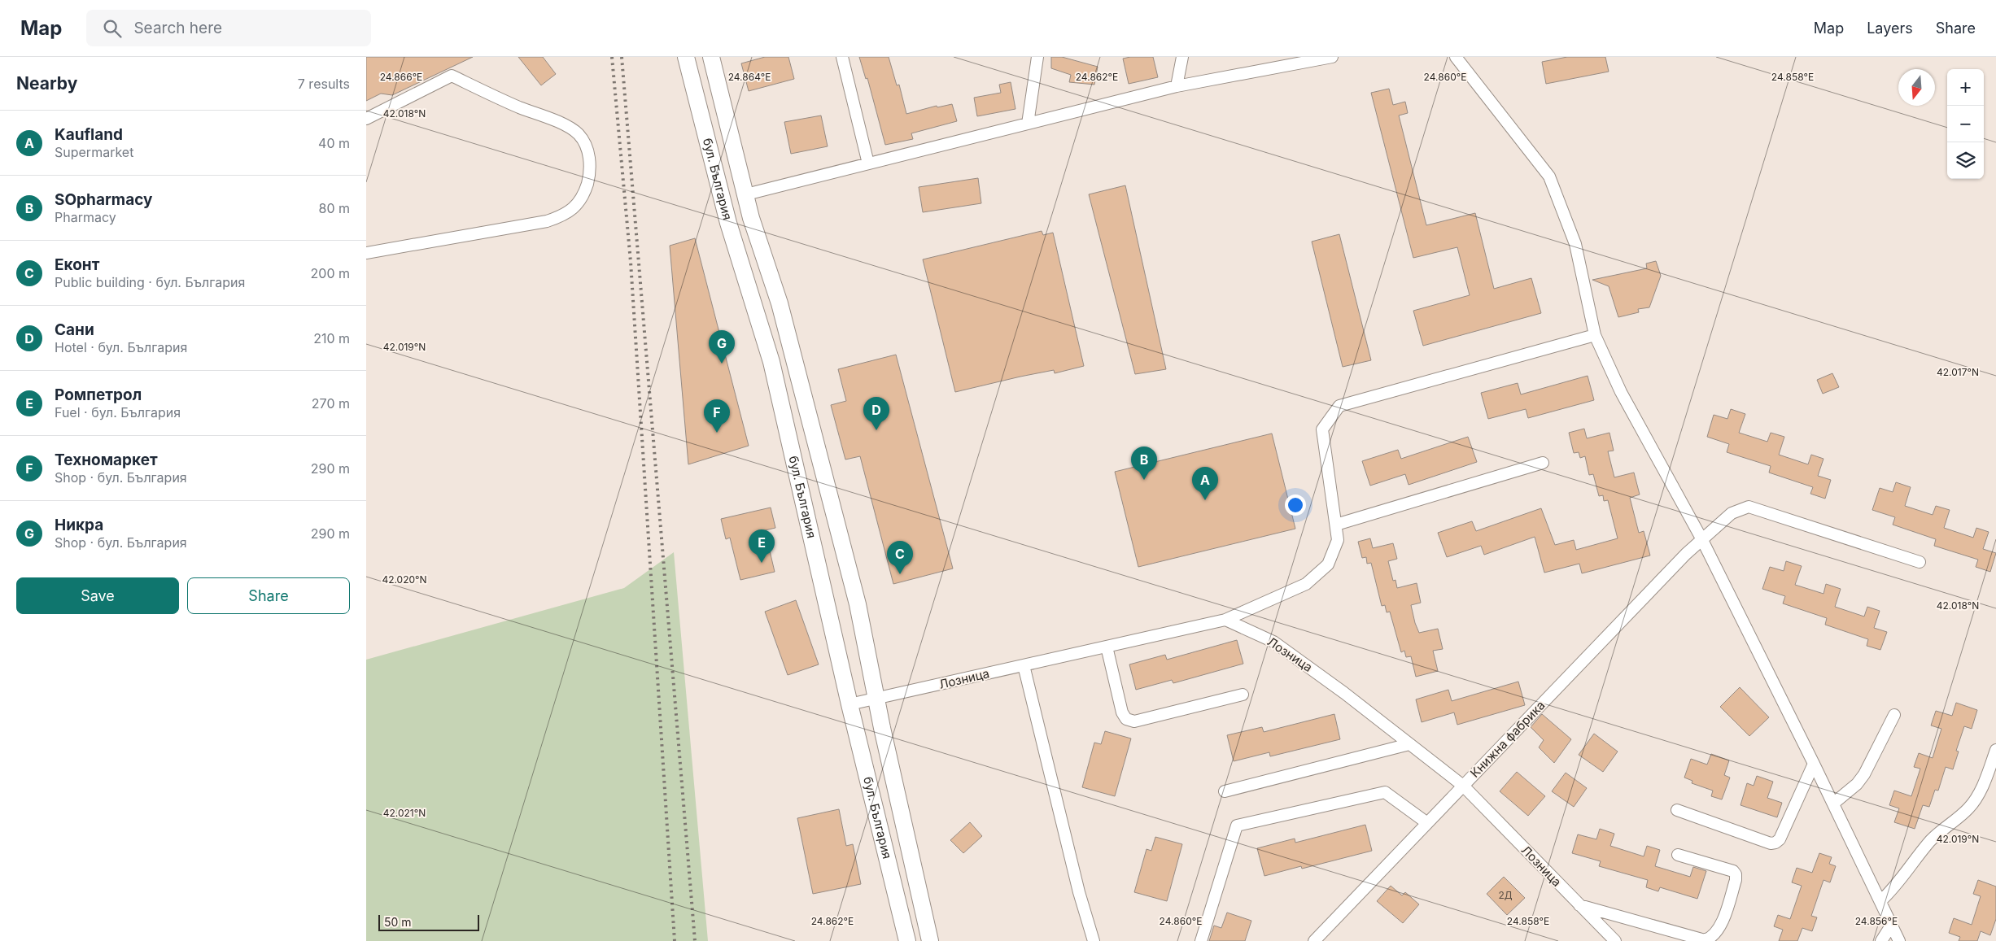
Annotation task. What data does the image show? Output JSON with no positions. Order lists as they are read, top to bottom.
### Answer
{
  "streets": {
    "main road": ["бул. България"],
    "street": ["Лозница", "Книжна фабрика"]
  },
  "crossings": [
    ["бул. България", "Лозница"],
    ["Лозница", "Книжна фабрика"]
  ],
  "house_numbers": ["2Д"],
  "scale_bar": "50 m",
  "north": "bottom",
  "page": {
    "header": "Map",
    "search": "Search here",
    "nav": ["Map", "Layers", "Share"],
    "heading": ["Nearby", "7 results"],
    "map_buttons": ["+", "−"],
    "list": [
      {
        "mark": "A",
        "name": "Kaufland",
        "note": "Supermarket",
        "value": "40 m"
      },
      {
        "mark": "B",
        "name": "SOpharmacy",
        "note": "Pharmacy",
        "value": "80 m"
      },
      {
        "mark": "C",
        "name": "Еконт",
        "note": "Public building · бул. България",
        "value": "200 m"
      },
      {
        "mark": "D",
        "name": "Сани",
        "note": "Hotel · бул. България",
        "value": "210 m"
      },
      {
        "mark": "E",
        "name": "Ромпетрол",
        "note": "Fuel · бул. България",
        "value": "270 m"
      },
      {
        "mark": "F",
        "name": "Техномаркет",
        "note": "Shop · бул. България",
        "value": "290 m"
      },
      {
        "mark": "G",
        "name": "Никра",
        "note": "Shop · бул. България",
        "value": "290 m"
      }
    ],
    "pins": [
      "G",
      "D",
      "F",
      "B",
      "A",
      "E",
      "C"
    ],
    "buttons": ["Save", "Share"],
    "scale": "50 m"
  },
  "coordinates": [
    "24.866°E",
    "24.864°E",
    "24.862°E",
    "24.860°E",
    "24.858°E",
    "42.018°N",
    "42.019°N",
    "42.017°N",
    "42.020°N",
    "42.021°N",
    "24.856°E"
  ]
}
